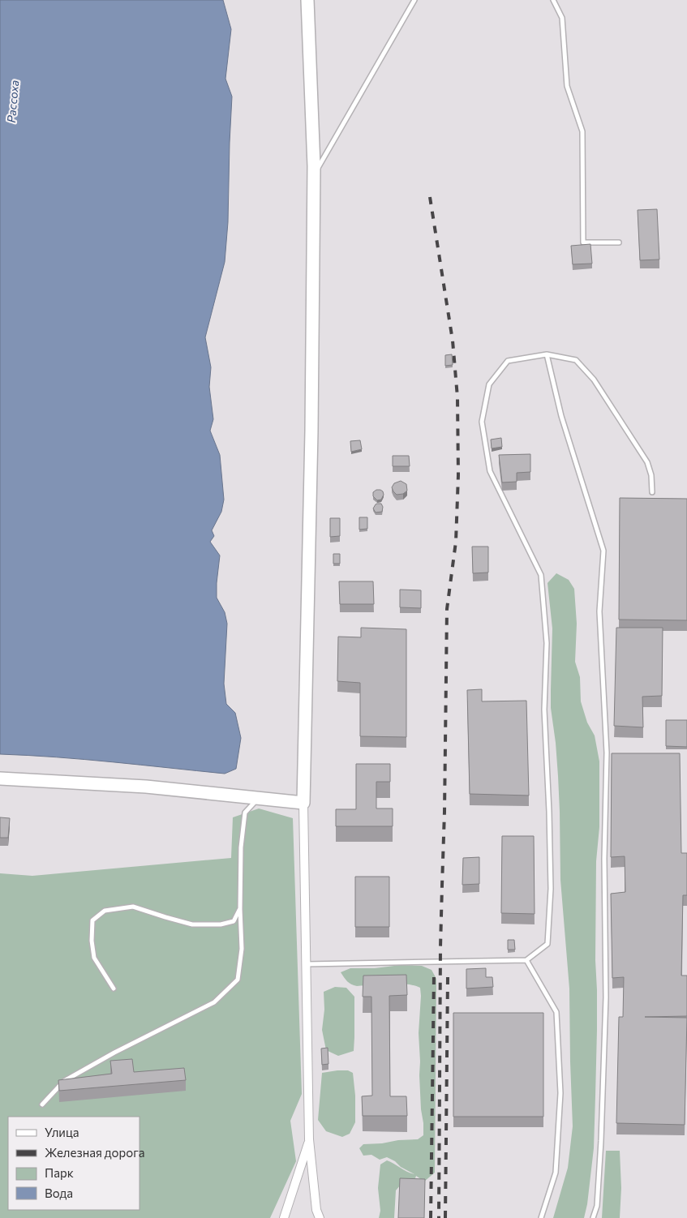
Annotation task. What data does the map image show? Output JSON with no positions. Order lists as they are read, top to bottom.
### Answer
{
  "water": ["Рассоха"],
  "legend": [
    "Улица",
    "Железная дорога",
    "Парк",
    "Вода"
  ]
}
